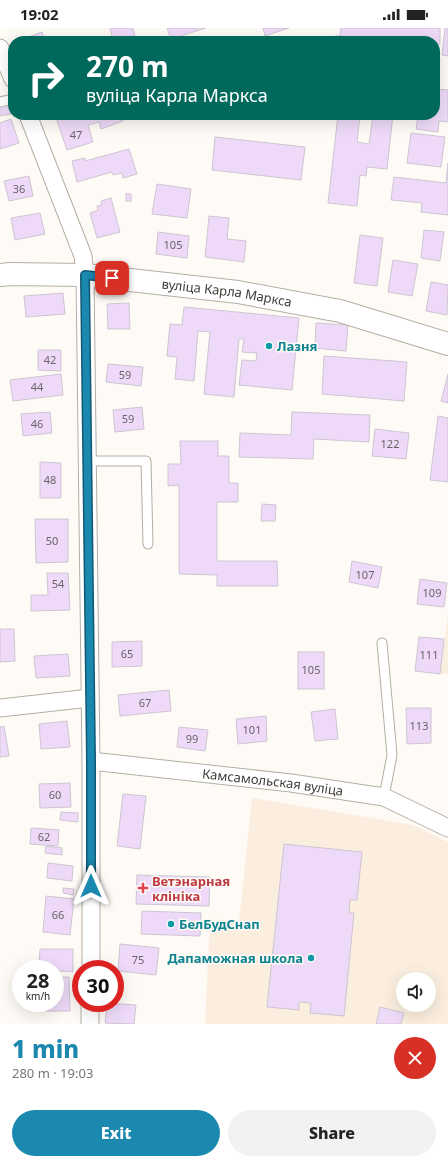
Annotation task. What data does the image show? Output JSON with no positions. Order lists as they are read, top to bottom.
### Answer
{
  "streets": {
    "main road": ["вуліца Карла Маркса"],
    "street": ["Камсамольская вуліца"]
  },
  "places": {
    "other": ["Лазня", "БелБудСнап", "Дапаможная школа"],
    "health": ["Ветэнарная клініка"]
  },
  "house_numbers": [
    "47",
    "36",
    "105",
    "42",
    "59",
    "44",
    "59",
    "46",
    "122",
    "48",
    "50",
    "107",
    "54",
    "109",
    "65",
    "111",
    "105",
    "67",
    "113",
    "101",
    "99",
    "60",
    "62",
    "66",
    "75"
  ],
  "page": {
    "status": "19:02",
    "turn": ["270 m", "вуліца Карла Маркса"],
    "speed": "28 km/h",
    "limit": "30",
    "heading": ["1 min", "280 m · 19:03"],
    "buttons": ["Exit", "Share"]
  }
}
